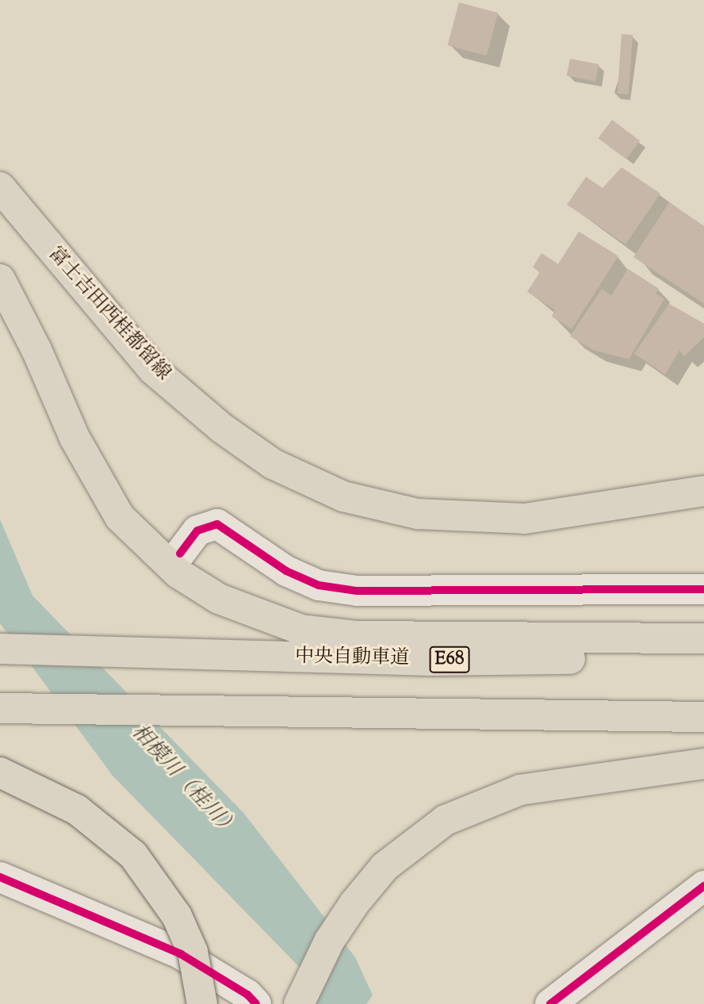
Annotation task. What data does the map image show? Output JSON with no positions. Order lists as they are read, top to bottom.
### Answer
{
  "streets": {
    "main road": ["富士吉田西桂都留線", "中央自動車道", "E68"]
  },
  "water": ["相模川（桂川）"]
}
